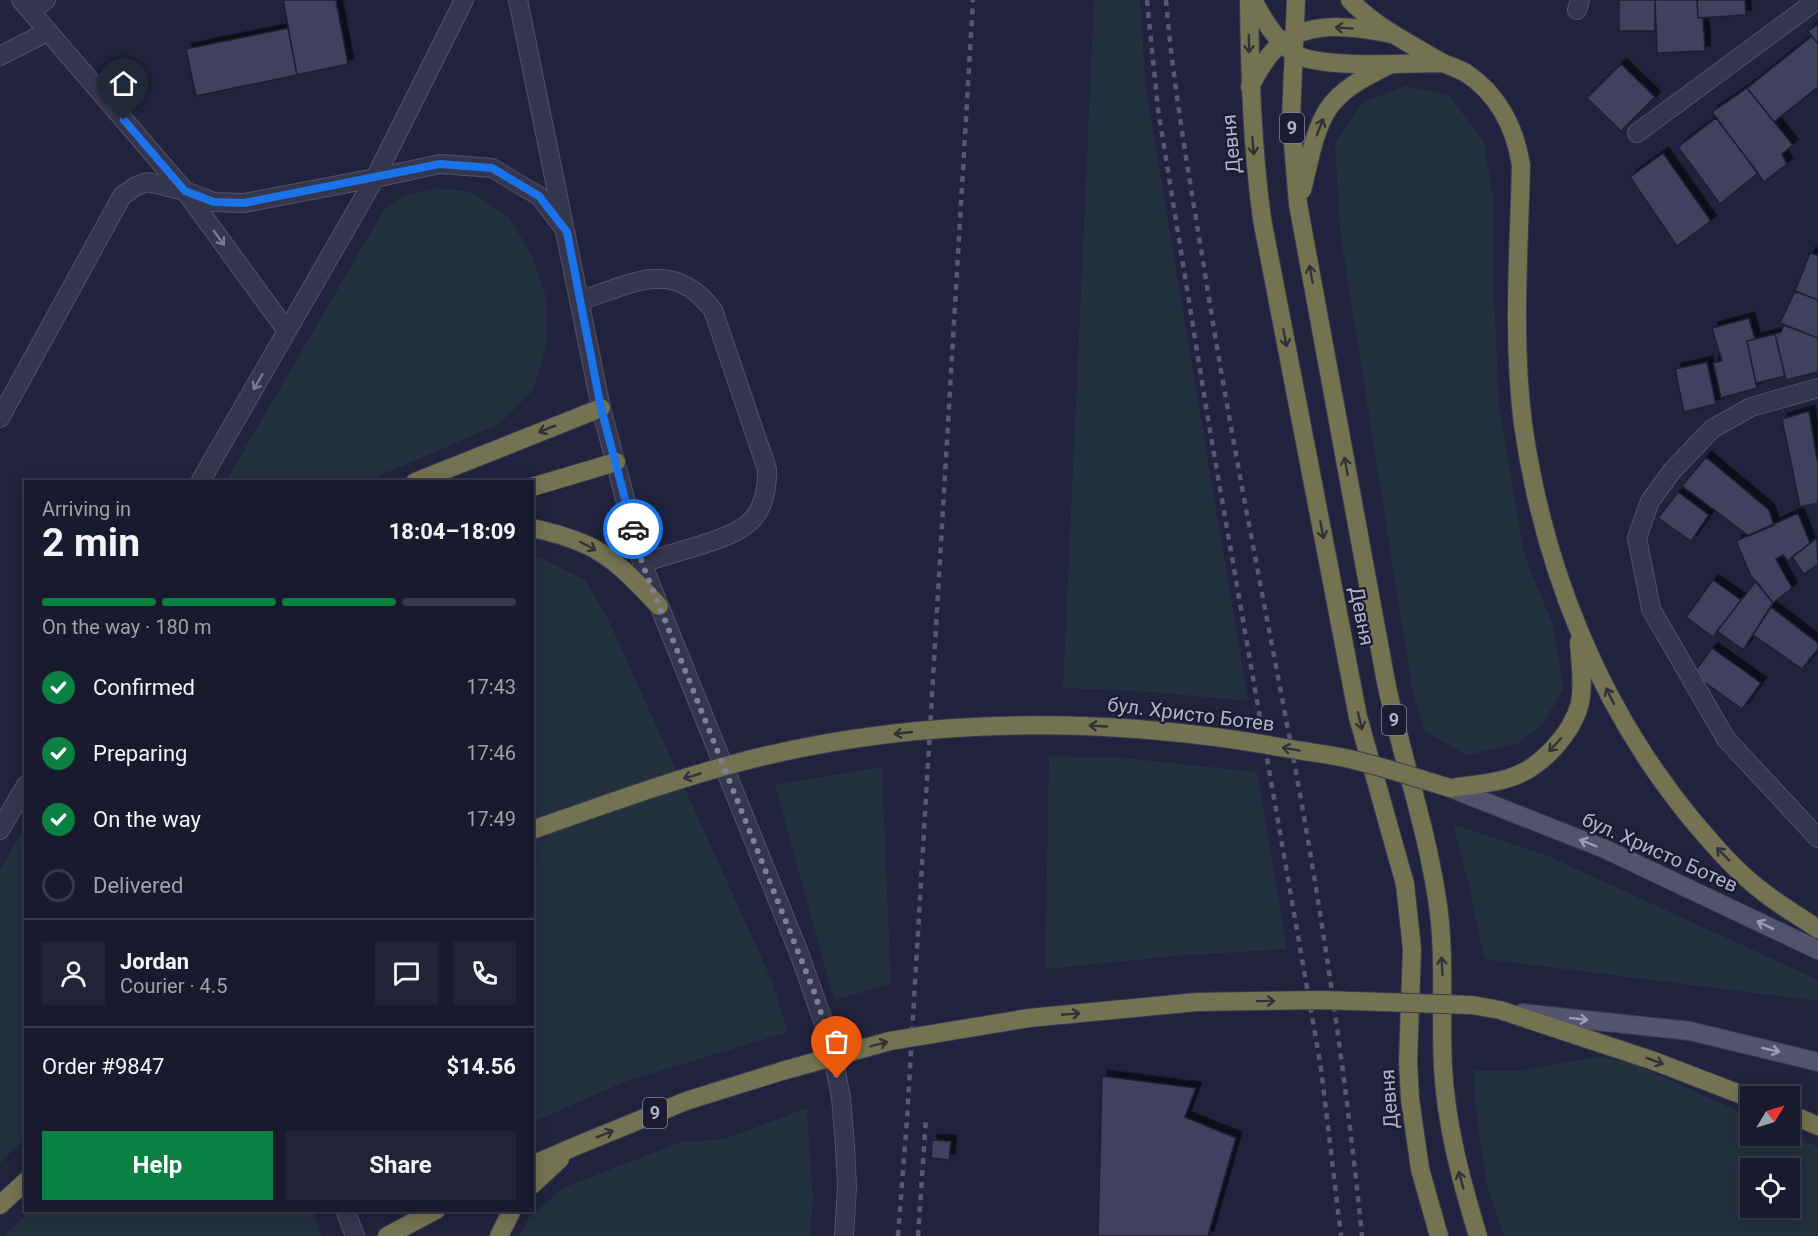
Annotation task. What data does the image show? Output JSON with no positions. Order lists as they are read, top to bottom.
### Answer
{
  "streets": {
    "highway": ["9", "Девня", "бул. Христо Ботев"]
  },
  "one_way": ["бул. Христо Ботев"],
  "north": "top right",
  "page": {
    "heading": ["2 min", "Arriving in", "18:04–18:09"],
    "panel": [
      "Jordan",
      "Courier · 4.5",
      "Order #9847",
      "$14.56"
    ],
    "bar": "On the way · 180 m",
    "list": [
      ["Confirmed", "17:43"],
      ["Preparing", "17:46"],
      ["On the way", "17:49"],
      "Delivered"
    ],
    "buttons": ["Help", "Share"]
  }
}
